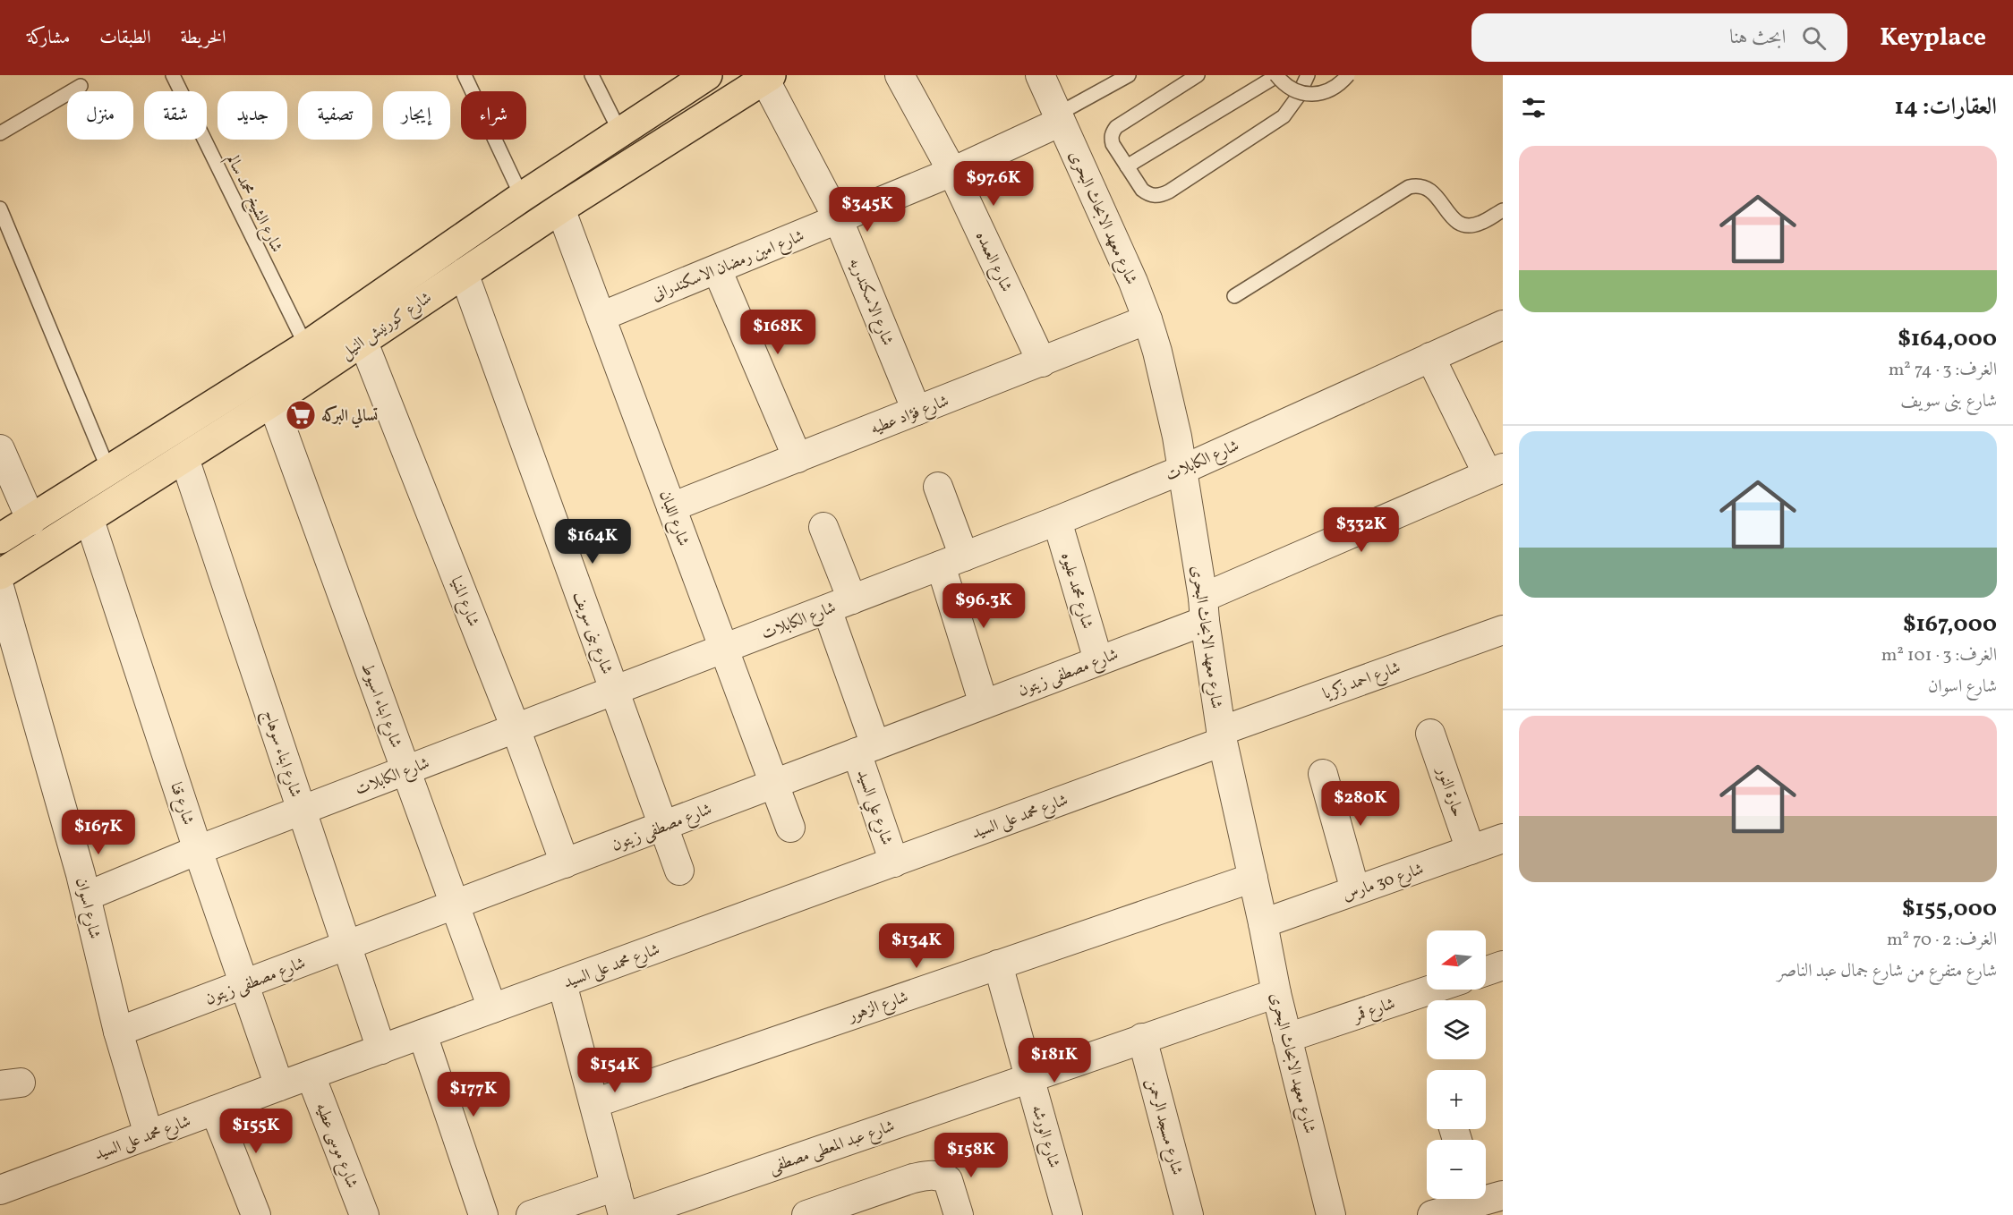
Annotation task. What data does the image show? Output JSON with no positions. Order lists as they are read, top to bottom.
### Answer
{
  "streets": {
    "main road": ["شارع كورنيش النيل"],
    "street": [
      "شارع معهد الابحاث البحرى",
      "شارع العمده",
      "شارع امين رمضان الاسكندرانى",
      "شارع الاسكندريه",
      "شارع فؤاد عطيه",
      "شارع الكابلات",
      "شارع اللبان",
      "شارع محمد عليوه",
      "شارع المنيا",
      "شارع بنى سويف",
      "شارع مصطفى زيتون",
      "شارع احمد زكريا",
      "شارع ابناء اسيوط",
      "شارع ابناء سوهاج",
      "حارة النور",
      "شارع قنا",
      "شارع علي السيد",
      "شارع محمد على السيد",
      "شارع 30 مارس",
      "شارع اسوان",
      "شارع الزهور",
      "شارع قمر",
      "شارع مسجد الرحمن",
      "شارع الورشه",
      "شارع موسى عطيه",
      "شارع عبد المعطى مصطفى"
    ],
    "lane": ["شارع الشيخ محمد سالم"]
  },
  "crossings": [
    ["شارع الشيخ محمد سالم", "شارع كورنيش النيل"],
    ["شارع معهد الابحاث البحرى", "شارع امين رمضان الاسكندرانى"],
    ["شارع معهد الابحاث البحرى", "شارع فؤاد عطيه"],
    ["شارع معهد الابحاث البحرى", "شارع الكابلات"],
    ["شارع معهد الابحاث البحرى", "شارع مصطفى زيتون"],
    ["شارع معهد الابحاث البحرى", "شارع احمد زكريا"],
    ["شارع معهد الابحاث البحرى", "شارع محمد على السيد"],
    ["شارع معهد الابحاث البحرى", "شارع 30 مارس"],
    ["شارع معهد الابحاث البحرى", "شارع الزهور"],
    ["شارع معهد الابحاث البحرى", "شارع قمر"],
    ["شارع معهد الابحاث البحرى", "شارع عبد المعطى مصطفى"],
    ["شارع العمده", "شارع امين رمضان الاسكندرانى"],
    ["شارع العمده", "شارع فؤاد عطيه"],
    ["شارع امين رمضان الاسكندرانى", "شارع الاسكندريه"],
    ["شارع امين رمضان الاسكندرانى", "شارع اللبان"],
    ["شارع الاسكندريه", "شارع كورنيش النيل"],
    ["شارع الاسكندريه", "شارع فؤاد عطيه"],
    ["شارع كورنيش النيل", "شارع اللبان"],
    ["شارع كورنيش النيل", "شارع المنيا"],
    ["شارع كورنيش النيل", "شارع بنى سويف"],
    ["شارع كورنيش النيل", "شارع ابناء اسيوط"],
    ["شارع كورنيش النيل", "شارع ابناء سوهاج"],
    ["شارع كورنيش النيل", "شارع قنا"],
    ["شارع فؤاد عطيه", "شارع اللبان"],
    ["شارع الكابلات", "شارع اللبان"],
    ["شارع الكابلات", "شارع محمد عليوه"],
    ["شارع الكابلات", "شارع المنيا"],
    ["شارع الكابلات", "شارع بنى سويف"],
    ["شارع الكابلات", "شارع ابناء اسيوط"],
    ["شارع الكابلات", "شارع ابناء سوهاج"],
    ["شارع الكابلات", "شارع قنا"],
    ["شارع الكابلات", "شارع علي السيد"],
    ["شارع الكابلات", "شارع اسوان"],
    ["شارع اللبان", "شارع مصطفى زيتون"],
    ["شارع محمد عليوه", "شارع مصطفى زيتون"],
    ["شارع المنيا", "شارع مصطفى زيتون"],
    ["شارع بنى سويف", "شارع مصطفى زيتون"],
    ["شارع مصطفى زيتون", "شارع ابناء اسيوط"],
    ["شارع مصطفى زيتون", "شارع ابناء سوهاج"],
    ["شارع مصطفى زيتون", "شارع قنا"],
    ["شارع مصطفى زيتون", "شارع علي السيد"],
    ["شارع مصطفى زيتون", "شارع اسوان"],
    ["شارع احمد زكريا", "شارع محمد على السيد"],
    ["شارع ابناء اسيوط", "شارع محمد على السيد"],
    ["شارع ابناء سوهاج", "شارع محمد على السيد"],
    ["حارة النور", "شارع 30 مارس"],
    ["شارع قنا", "شارع محمد على السيد"],
    ["شارع علي السيد", "شارع محمد على السيد"],
    ["شارع محمد على السيد", "شارع اسوان"],
    ["شارع محمد على السيد", "شارع موسى عطيه"],
    ["شارع الزهور", "شارع الورشه"],
    ["شارع مسجد الرحمن", "شارع عبد المعطى مصطفى"],
    ["شارع الورشه", "شارع عبد المعطى مصطفى"]
  ],
  "places": {
    "supermarket": ["تسالي البركه"]
  },
  "north": "left",
  "page": {
    "header": "Keyplace",
    "search": "ابحث هنا",
    "nav": ["الخريطة", "الطبقات", "مشاركة"],
    "heading": "العقارات: 14",
    "chip": [
      "شراء",
      "إيجار",
      "تصفية",
      "جديد",
      "شقة",
      "منزل"
    ],
    "list": [
      {
        "name": "$164,000",
        "note": "الغرف: 3 · 74 m² · شارع بنى سويف"
      },
      {
        "name": "$167,000",
        "note": "الغرف: 3 · 101 m² · شارع اسوان"
      },
      {
        "name": "$155,000",
        "note": "الغرف: 2 · 70 m² · شارع متفرع من شارع جمال عبد الناصر"
      }
    ],
    "price": [
      "$97.6K",
      "$345K",
      "$168K",
      "$332K",
      "$164K",
      "$96.3K",
      "$280K",
      "$167K",
      "$134K",
      "$181K",
      "$154K",
      "$177K",
      "$155K",
      "$158K"
    ],
    "map_buttons": ["+", "−"]
  }
}
